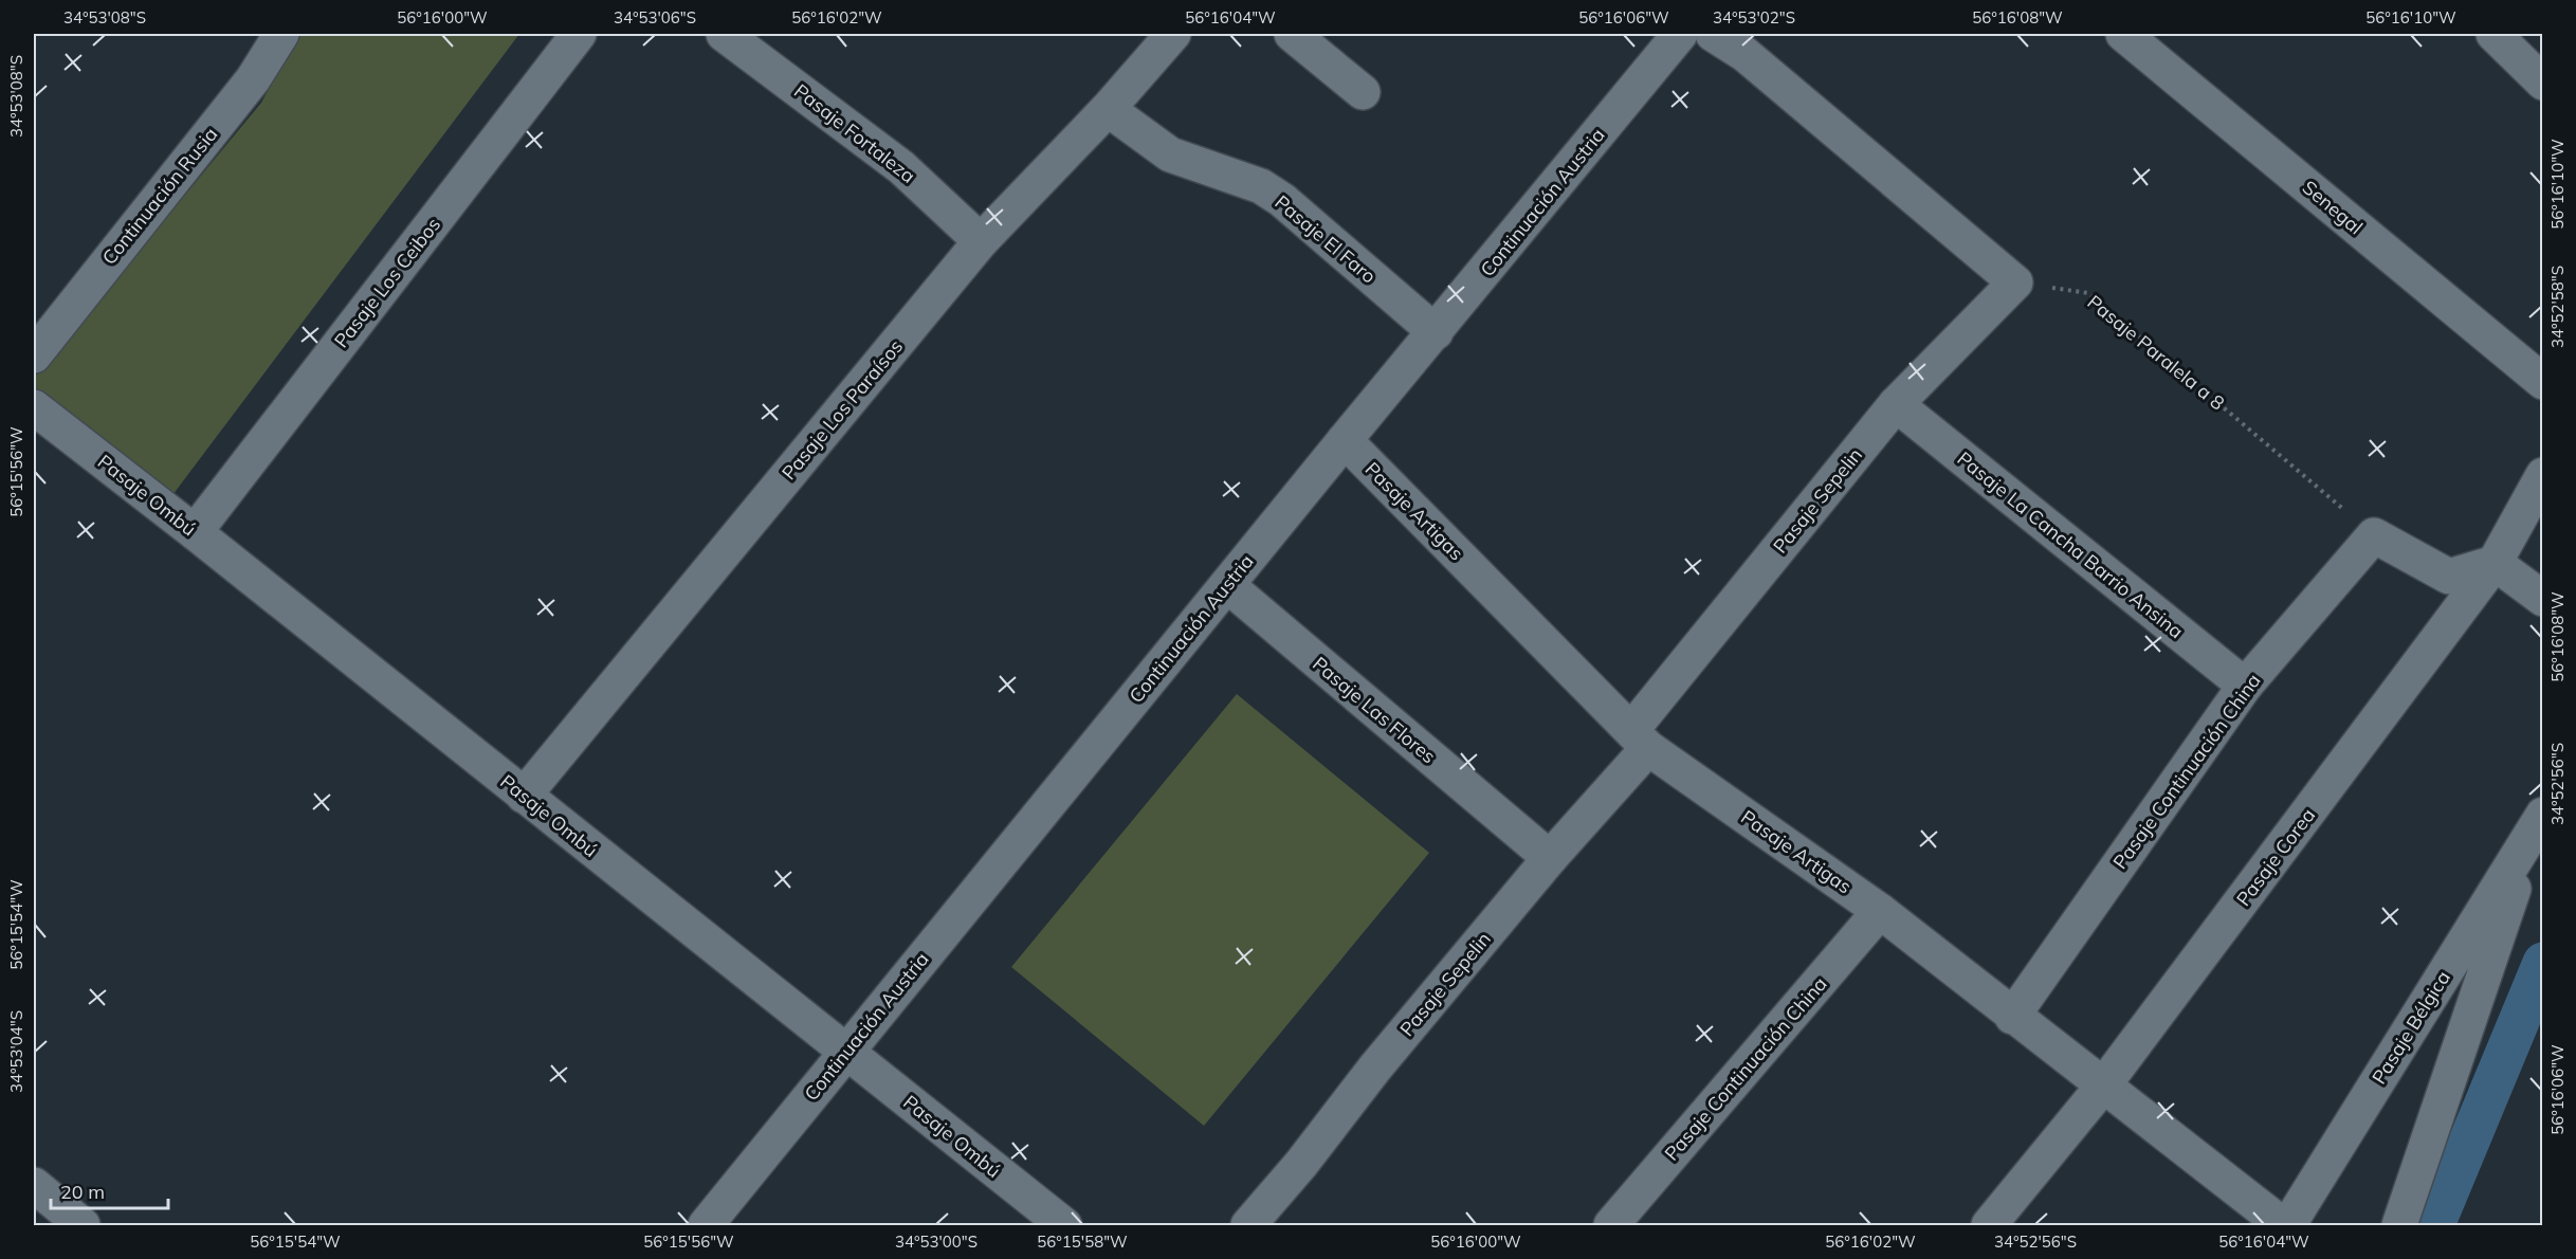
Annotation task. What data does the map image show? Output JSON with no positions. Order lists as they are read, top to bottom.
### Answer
{
  "streets": {
    "street": [
      "Pasaje Fortaleza",
      "Continuación Rusia",
      "Continuación Austria",
      "Senegal",
      "Pasaje El Faro",
      "Pasaje Los Ceibos",
      "Pasaje Los Paraísos",
      "Pasaje Ombú",
      "Pasaje Sepelin",
      "Pasaje Artigas",
      "Pasaje La Cancha Barrio Ansina",
      "Pasaje Las Flores",
      "Pasaje Continuación China",
      "Pasaje Corea",
      "Pasaje Bélgica"
    ],
    "path": ["Pasaje Paralela a 8"]
  },
  "crossings": [
    ["Pasaje Fortaleza", "Pasaje Los Paraísos"],
    ["Continuación Austria", "Pasaje El Faro"],
    ["Continuación Austria", "Pasaje Ombú"],
    ["Continuación Austria", "Pasaje Artigas"],
    ["Continuación Austria", "Pasaje Las Flores"],
    ["Pasaje El Faro", "Pasaje Los Paraísos"],
    ["Pasaje Los Ceibos", "Pasaje Ombú"],
    ["Pasaje Paralela a 8", "Pasaje Sepelin"],
    ["Pasaje Paralela a 8", "Pasaje Continuación China"],
    ["Pasaje Los Paraísos", "Pasaje Ombú"],
    ["Pasaje Sepelin", "Pasaje Artigas"],
    ["Pasaje Sepelin", "Pasaje La Cancha Barrio Ansina"],
    ["Pasaje Sepelin", "Pasaje Las Flores"],
    ["Pasaje Artigas", "Pasaje Continuación China"],
    ["Pasaje Artigas", "Pasaje Corea"],
    ["Pasaje La Cancha Barrio Ansina", "Pasaje Continuación China"]
  ],
  "scale_bar": "20 m",
  "coordinates": [
    "34°53'08\"S",
    "56°16'00\"W",
    "34°53'06\"S",
    "56°16'02\"W",
    "56°16'04\"W",
    "56°16'06\"W",
    "34°53'02\"S",
    "56°16'08\"W",
    "56°16'10\"W",
    "34°52'58\"S",
    "56°15'56\"W",
    "34°52'56\"S",
    "56°15'54\"W",
    "34°53'04\"S",
    "34°53'00\"S",
    "56°15'58\"W"
  ]
}
